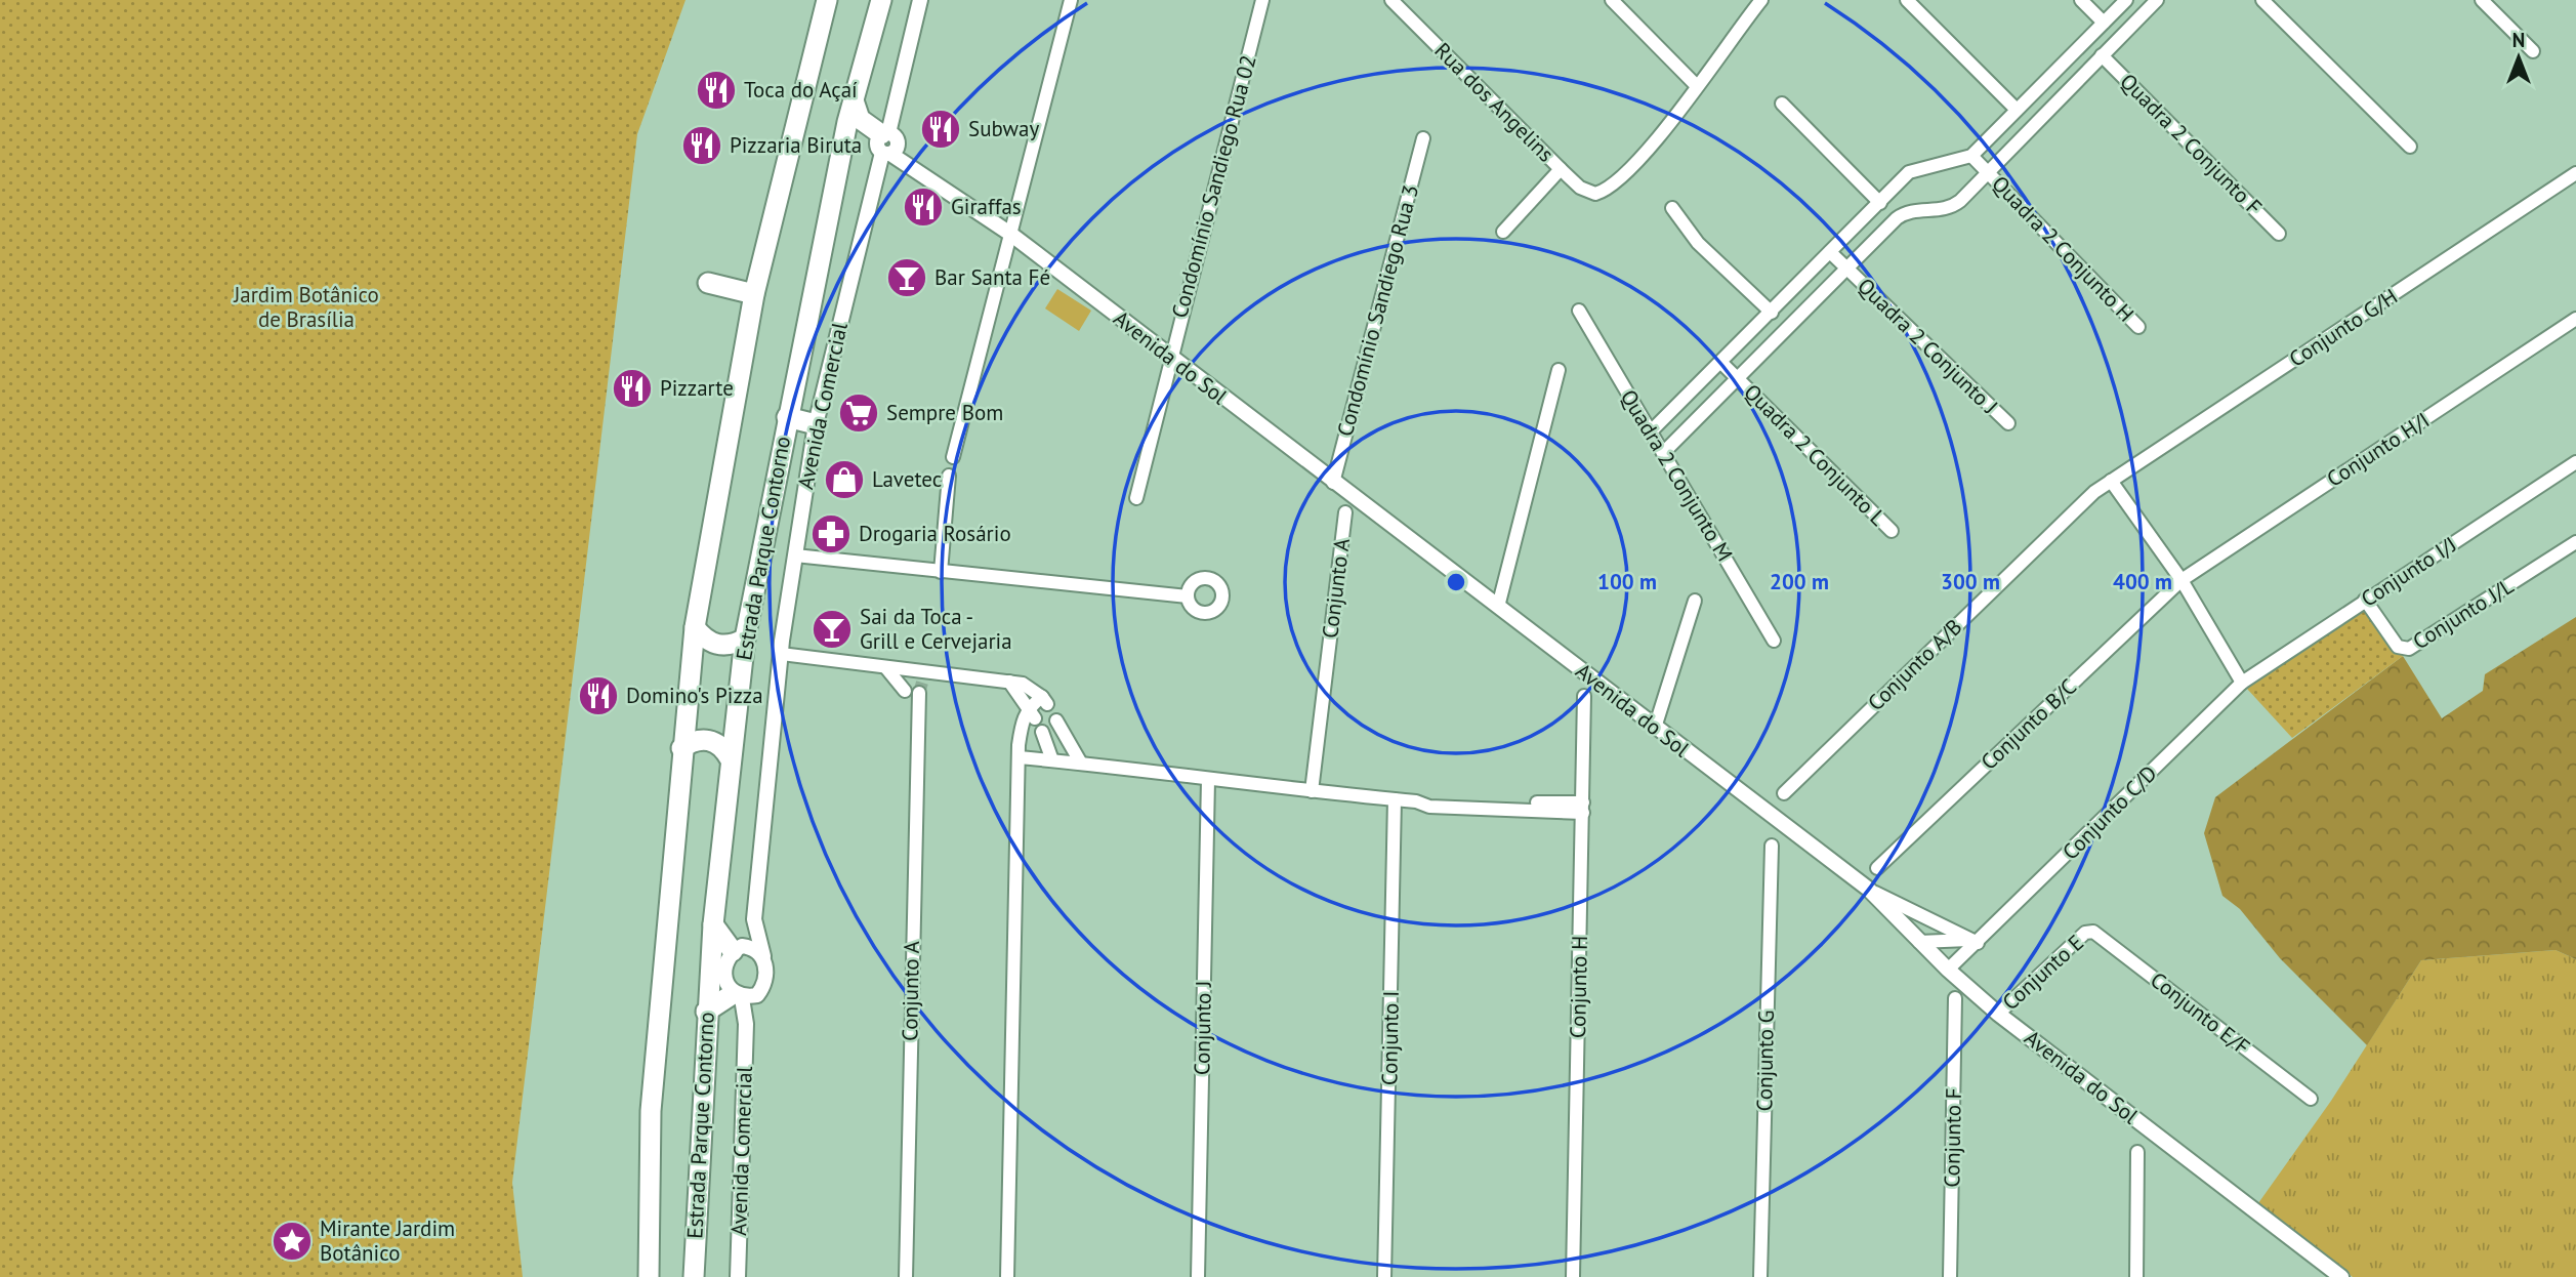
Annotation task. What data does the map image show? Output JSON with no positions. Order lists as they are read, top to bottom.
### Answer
{
  "streets": {
    "highway": ["Estrada Parque Contorno"],
    "street": [
      "Rua dos Angelins",
      "Quadra 2 Conjunto F",
      "Condomínio Sandiego Rua 02",
      "Quadra 2 Conjunto H",
      "Condomínio Sandiego Rua 3",
      "Conjunto G/H",
      "Quadra 2 Conjunto J",
      "Avenida do Sol",
      "Avenida Comercial",
      "Conjunto H/I",
      "Quadra 2 Conjunto L",
      "Quadra 2 Conjunto M",
      "Conjunto I/J",
      "Conjunto A",
      "Conjunto J/L",
      "Conjunto A/B",
      "Conjunto B/C",
      "Conjunto C/D",
      "Conjunto E",
      "Conjunto H",
      "Conjunto E/F",
      "Conjunto J",
      "Conjunto I",
      "Conjunto G",
      "Conjunto F"
    ]
  },
  "crossings": [
    ["Condomínio Sandiego Rua 02", "Avenida do Sol"],
    ["Condomínio Sandiego Rua 3", "Avenida do Sol"],
    ["Conjunto G/H", "Conjunto A/B"],
    ["Avenida do Sol", "Avenida Comercial"],
    ["Avenida do Sol", "Conjunto C/D"],
    ["Avenida do Sol", "Conjunto E"],
    ["Conjunto H/I", "Conjunto B/C"],
    ["Conjunto I/J", "Conjunto J/L"],
    ["Conjunto I/J", "Conjunto C/D"],
    ["Conjunto E", "Conjunto E/F"]
  ],
  "parks": ["Jardim Botânico de Brasília"],
  "places": {
    "restaurant": [
      "Toca do Açaí",
      "Subway",
      "Pizzaria Biruta",
      "Giraffas",
      "Pizzarte",
      "Domino's Pizza"
    ],
    "bar": ["Bar Santa Fé", "Sai da Toca - Grill e Cervejaria"],
    "supermarket": ["Sempre Bom"],
    "shop": ["Lavetec"],
    "pharmacy": ["Drogaria Rosário"],
    "place": ["Mirante Jardim Botânico"]
  },
  "north": "top",
  "rings": [
    "100 m",
    "200 m",
    "300 m",
    "400 m"
  ]
}
